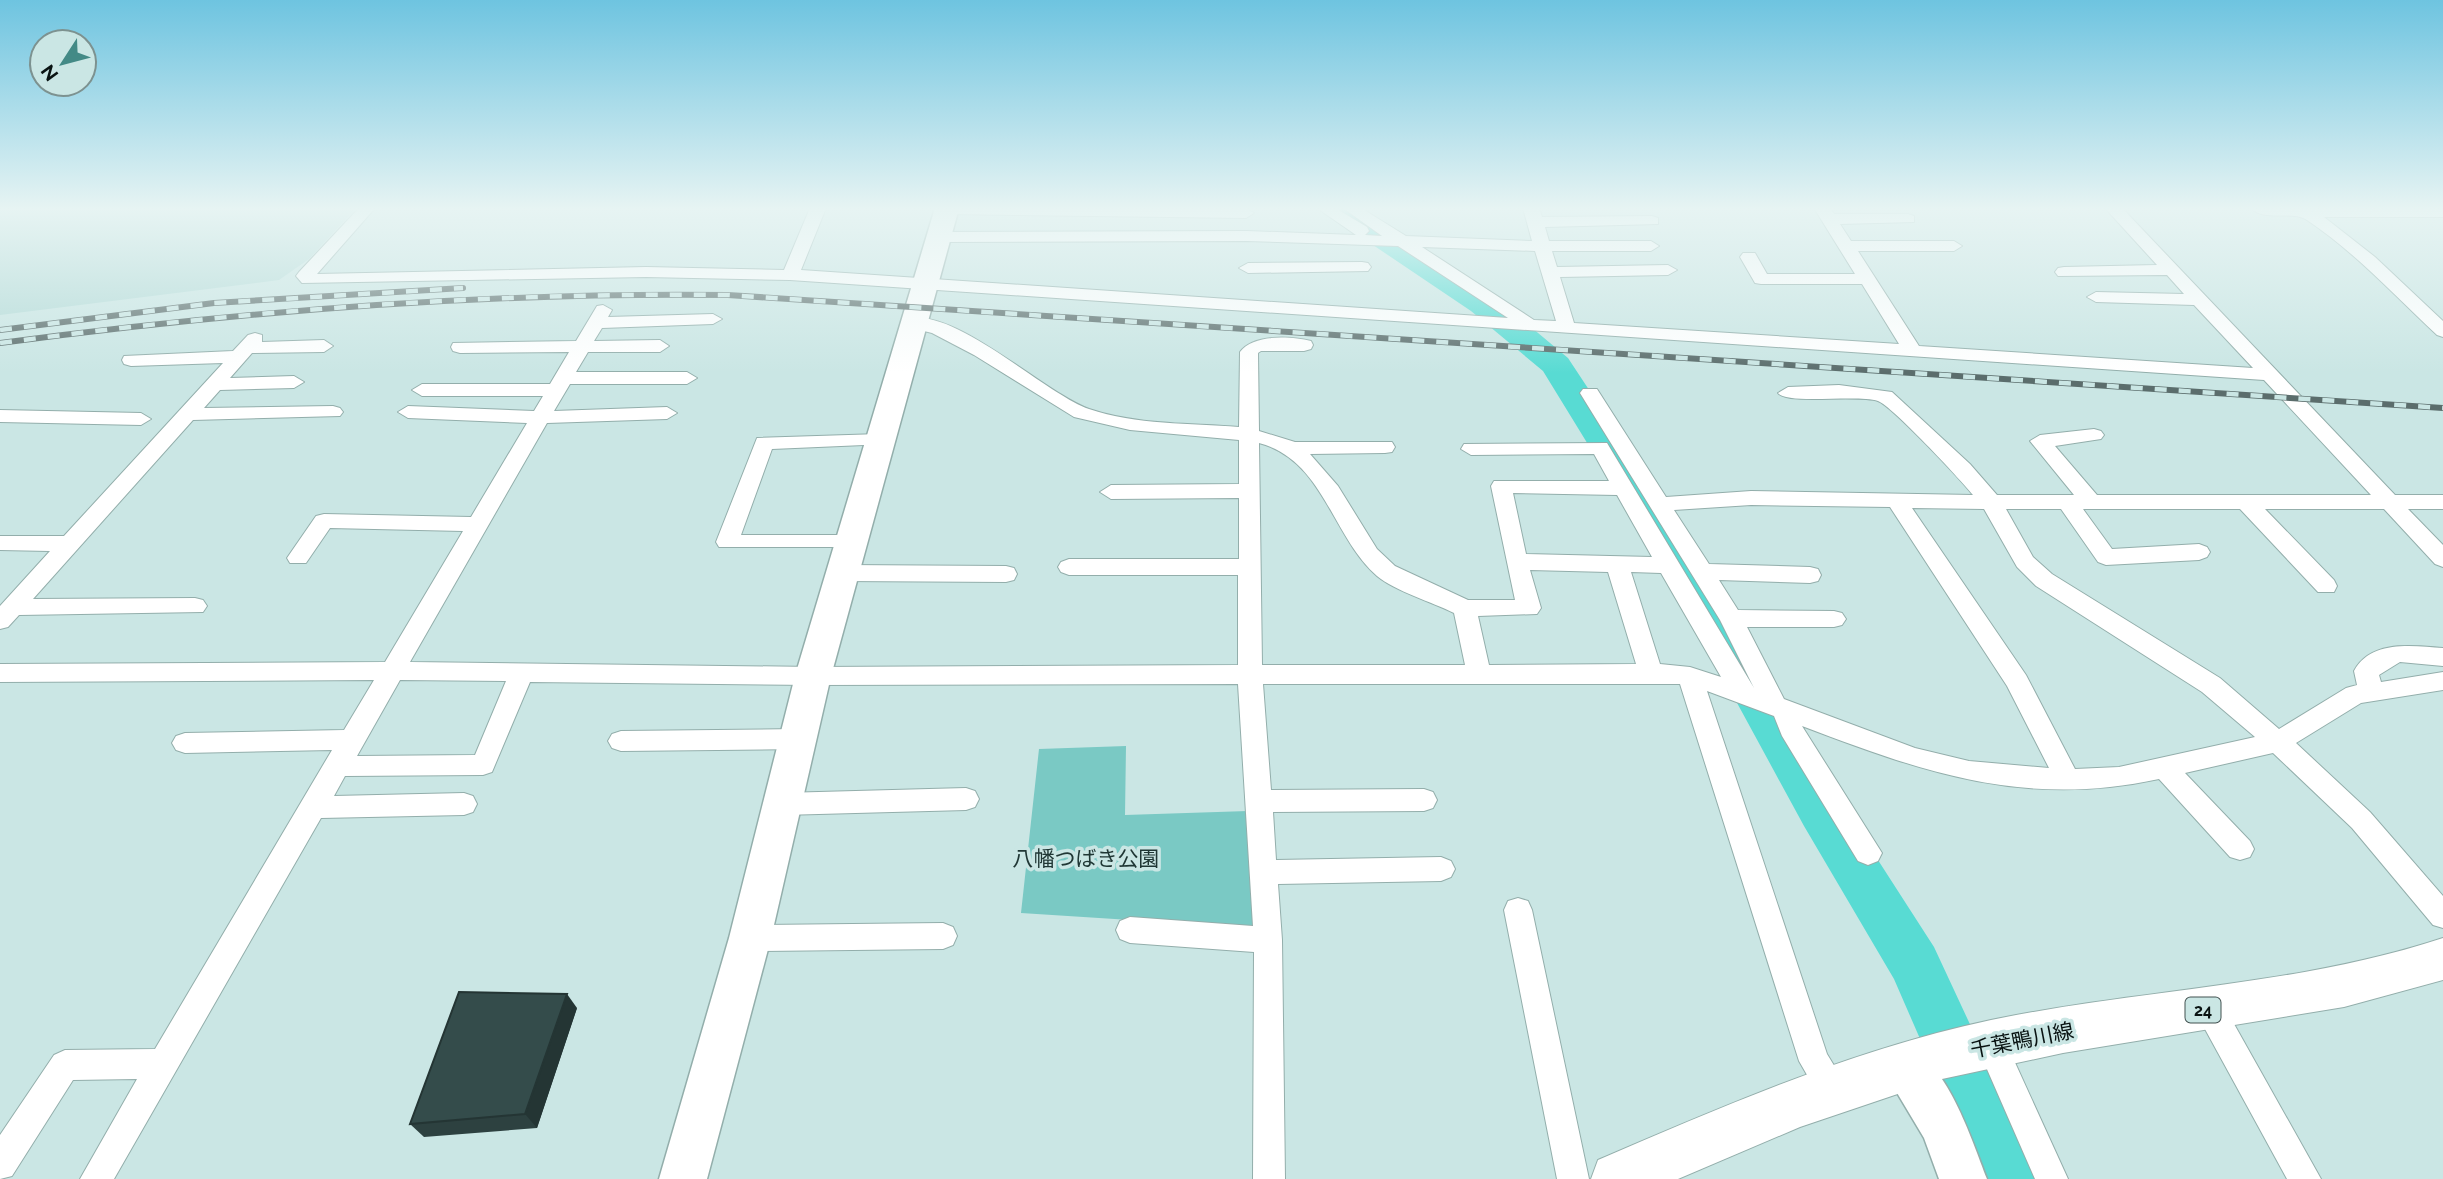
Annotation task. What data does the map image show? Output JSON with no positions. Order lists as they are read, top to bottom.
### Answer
{
  "streets": {
    "main road": ["24", "千葉鴨川線"]
  },
  "parks": ["八幡つばき公園"],
  "north": "bottom left"
}
